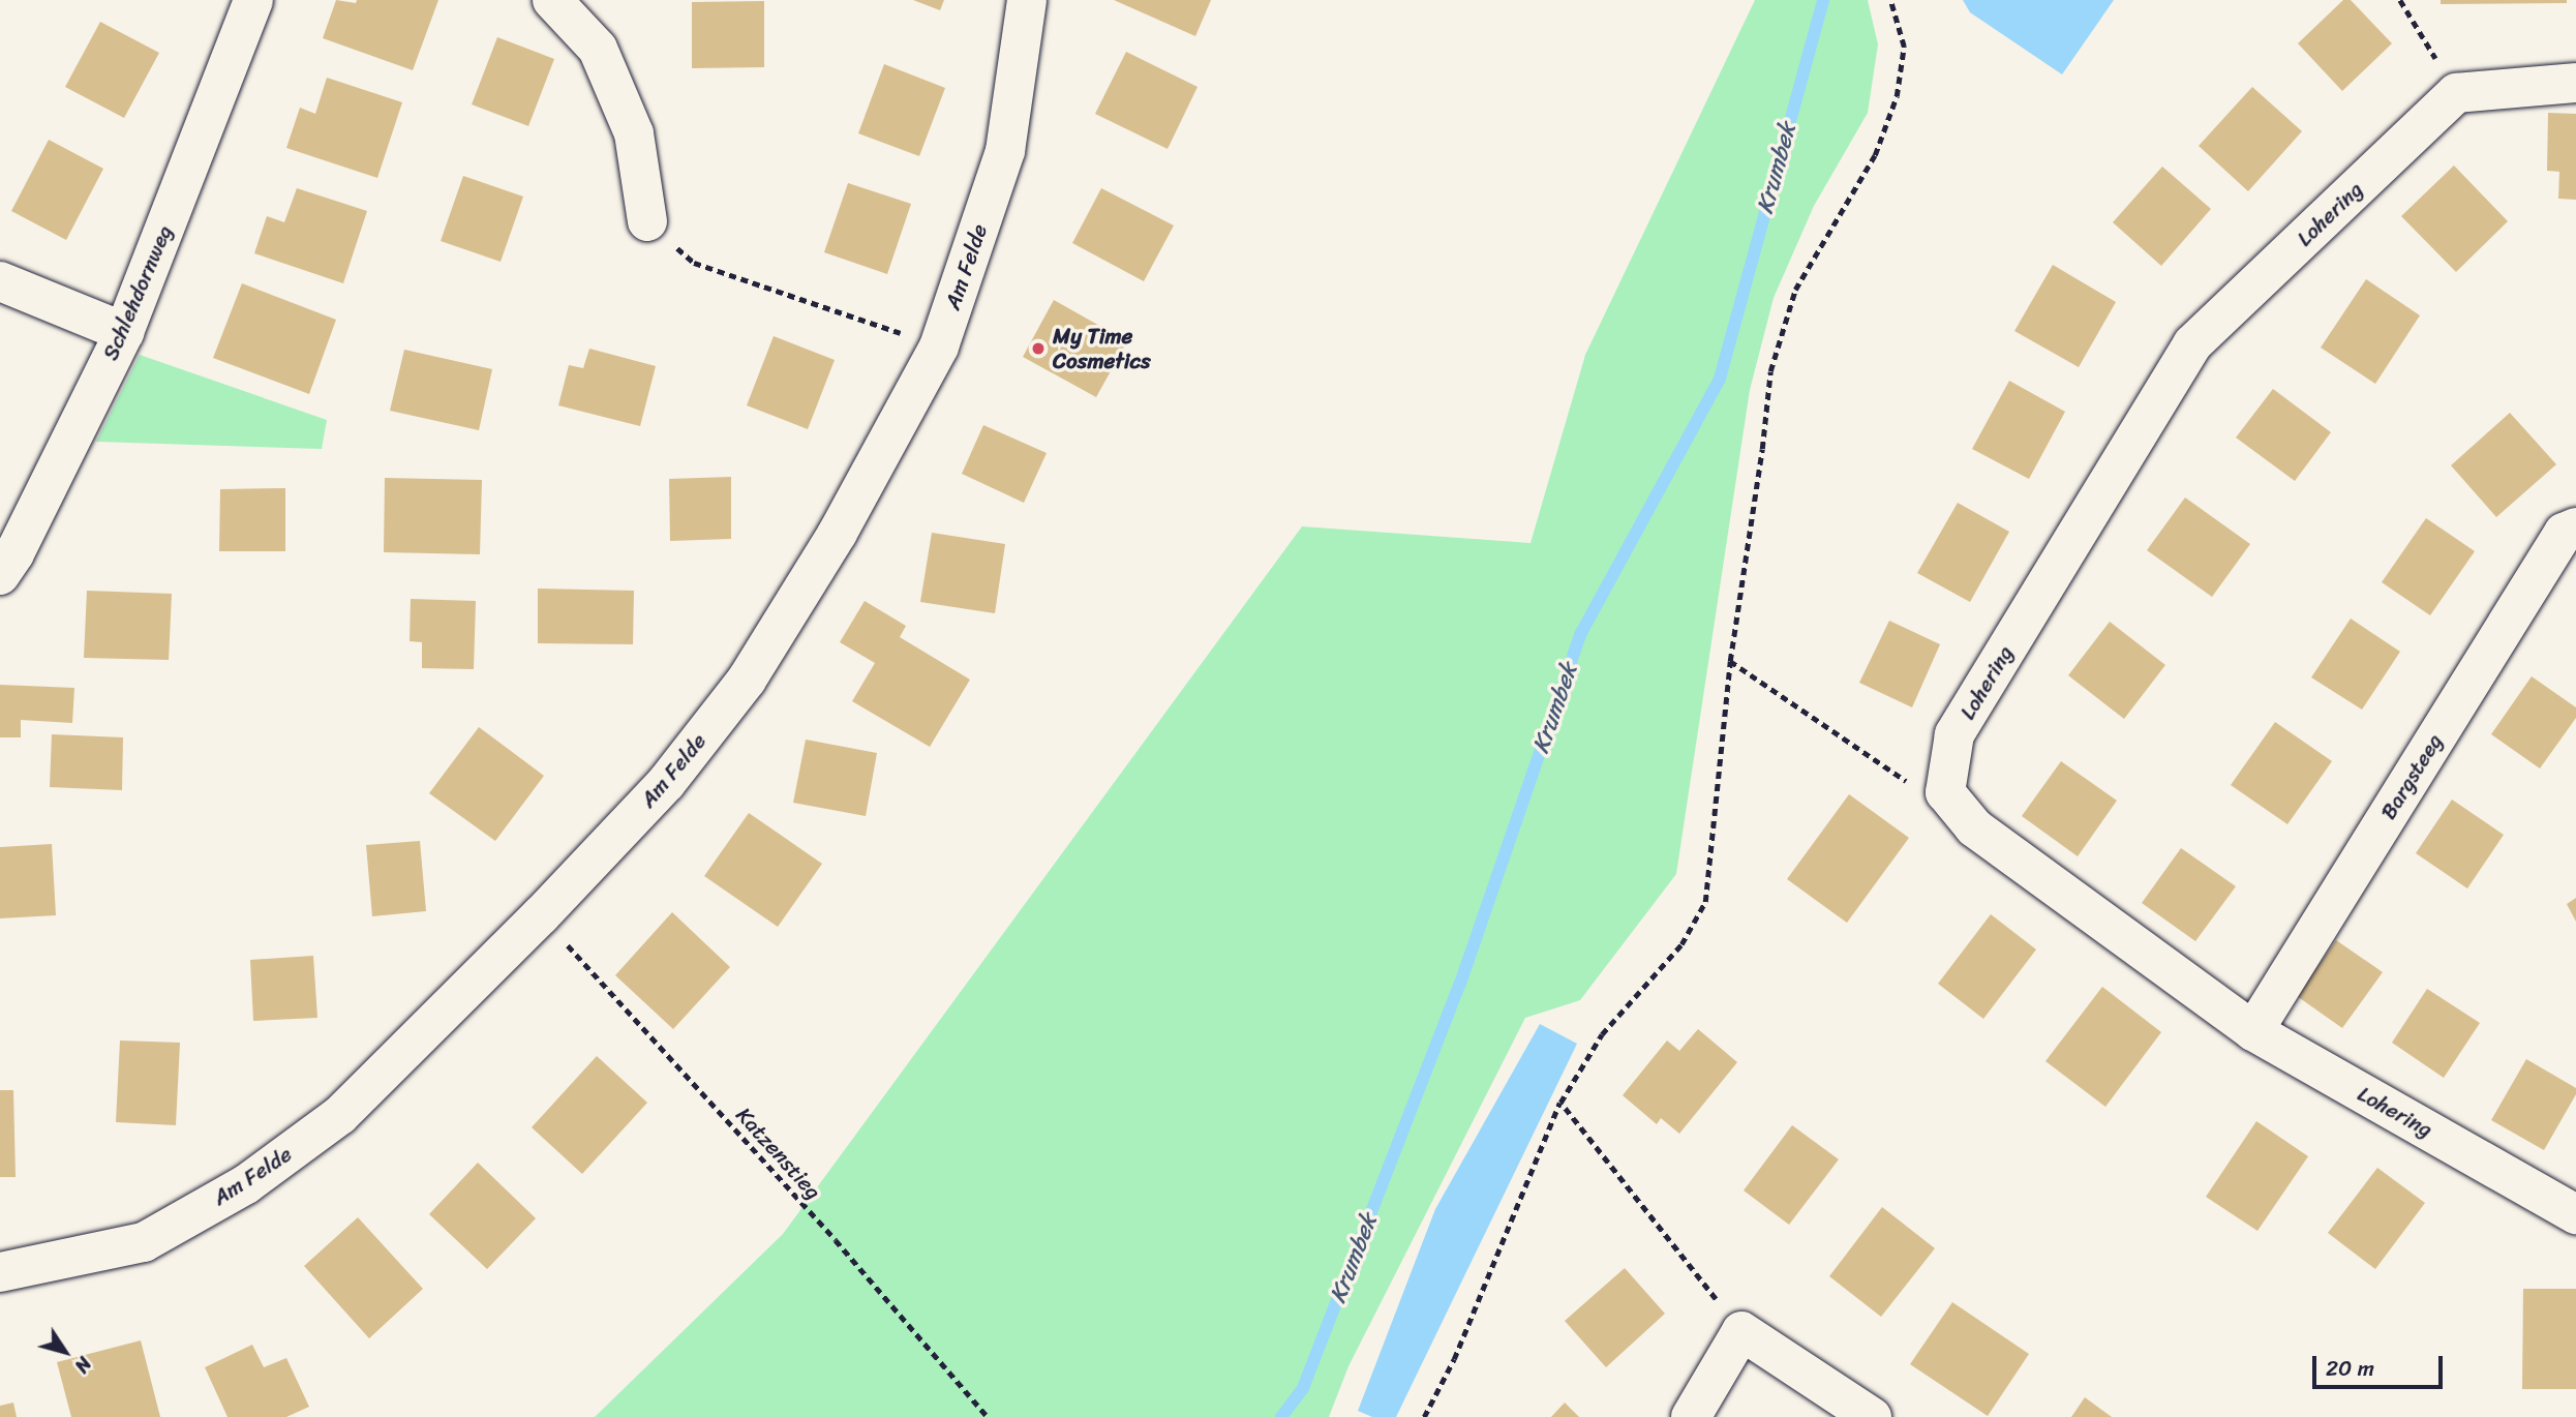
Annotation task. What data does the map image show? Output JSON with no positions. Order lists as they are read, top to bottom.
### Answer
{
  "streets": {
    "street": [
      "Lohering",
      "Am Felde",
      "Schlehdornweg",
      "Bargsteeg"
    ],
    "path": ["Katzenstieg"]
  },
  "crossings": [
    ["Lohering", "Bargsteeg"],
    ["Am Felde", "Katzenstieg"]
  ],
  "water": ["Krumbek"],
  "places": ["My Time Cosmetics"],
  "scale_bar": "20 m",
  "north": "bottom right"
}
